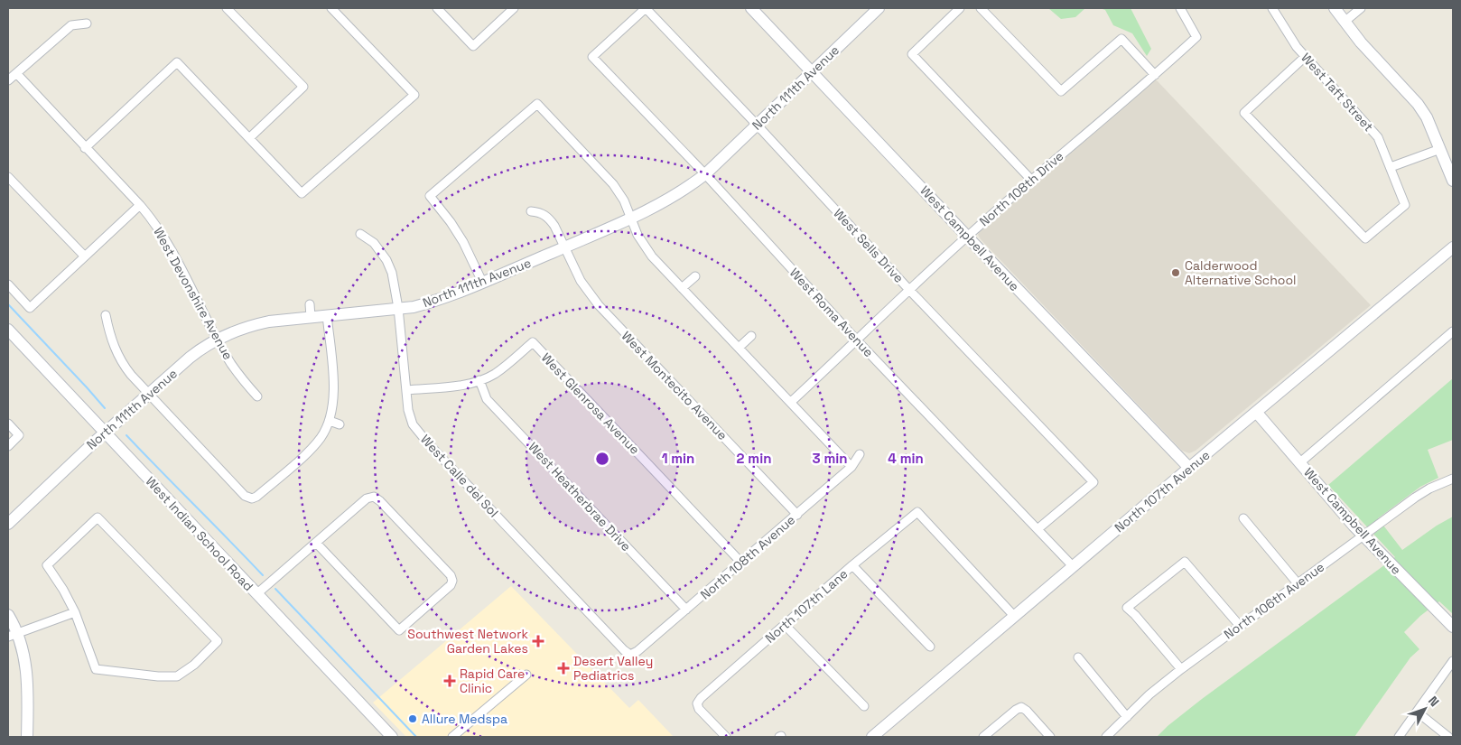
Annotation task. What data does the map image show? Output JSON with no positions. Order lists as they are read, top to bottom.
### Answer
{
  "streets": {
    "street": [
      "North 111th Avenue",
      "West Taft Street",
      "North 108th Drive",
      "West Campbell Avenue",
      "West Sells Drive",
      "West Devonshire Avenue",
      "West Roma Avenue",
      "West Montecito Avenue",
      "West Glenrosa Avenue",
      "West Calle del Sol",
      "North 107th Avenue",
      "West Heatherbrae Drive",
      "West Indian School Road",
      "North 108th Avenue",
      "North 106th Avenue",
      "North 107th Lane"
    ]
  },
  "crossings": [
    ["North 111th Avenue", "West Campbell Avenue"],
    ["North 111th Avenue", "West Sells Drive"],
    ["North 111th Avenue", "West Devonshire Avenue"],
    ["North 111th Avenue", "West Roma Avenue"],
    ["North 111th Avenue", "West Montecito Avenue"],
    ["North 111th Avenue", "West Calle del Sol"],
    ["North 111th Avenue", "West Indian School Road"],
    ["North 108th Drive", "West Campbell Avenue"],
    ["North 108th Drive", "West Sells Drive"],
    ["North 108th Drive", "West Roma Avenue"],
    ["West Campbell Avenue", "North 107th Avenue"],
    ["West Campbell Avenue", "North 106th Avenue"],
    ["West Sells Drive", "West Roma Avenue"],
    ["West Roma Avenue", "North 107th Avenue"],
    ["West Montecito Avenue", "North 108th Avenue"],
    ["West Glenrosa Avenue", "West Heatherbrae Drive"],
    ["West Glenrosa Avenue", "North 108th Avenue"],
    ["West Calle del Sol", "North 108th Avenue"],
    ["North 107th Avenue", "North 107th Lane"],
    ["West Heatherbrae Drive", "North 108th Avenue"]
  ],
  "places": {
    "other": ["Calderwood Alternative School", "Allure Medspa"],
    "health": ["Southwest Network Garden Lakes", "Desert Valley Pediatrics", "Rapid Care Clinic"]
  },
  "north": "top right",
  "rings": [
    "1 min",
    "2 min",
    "3 min",
    "4 min"
  ]
}
